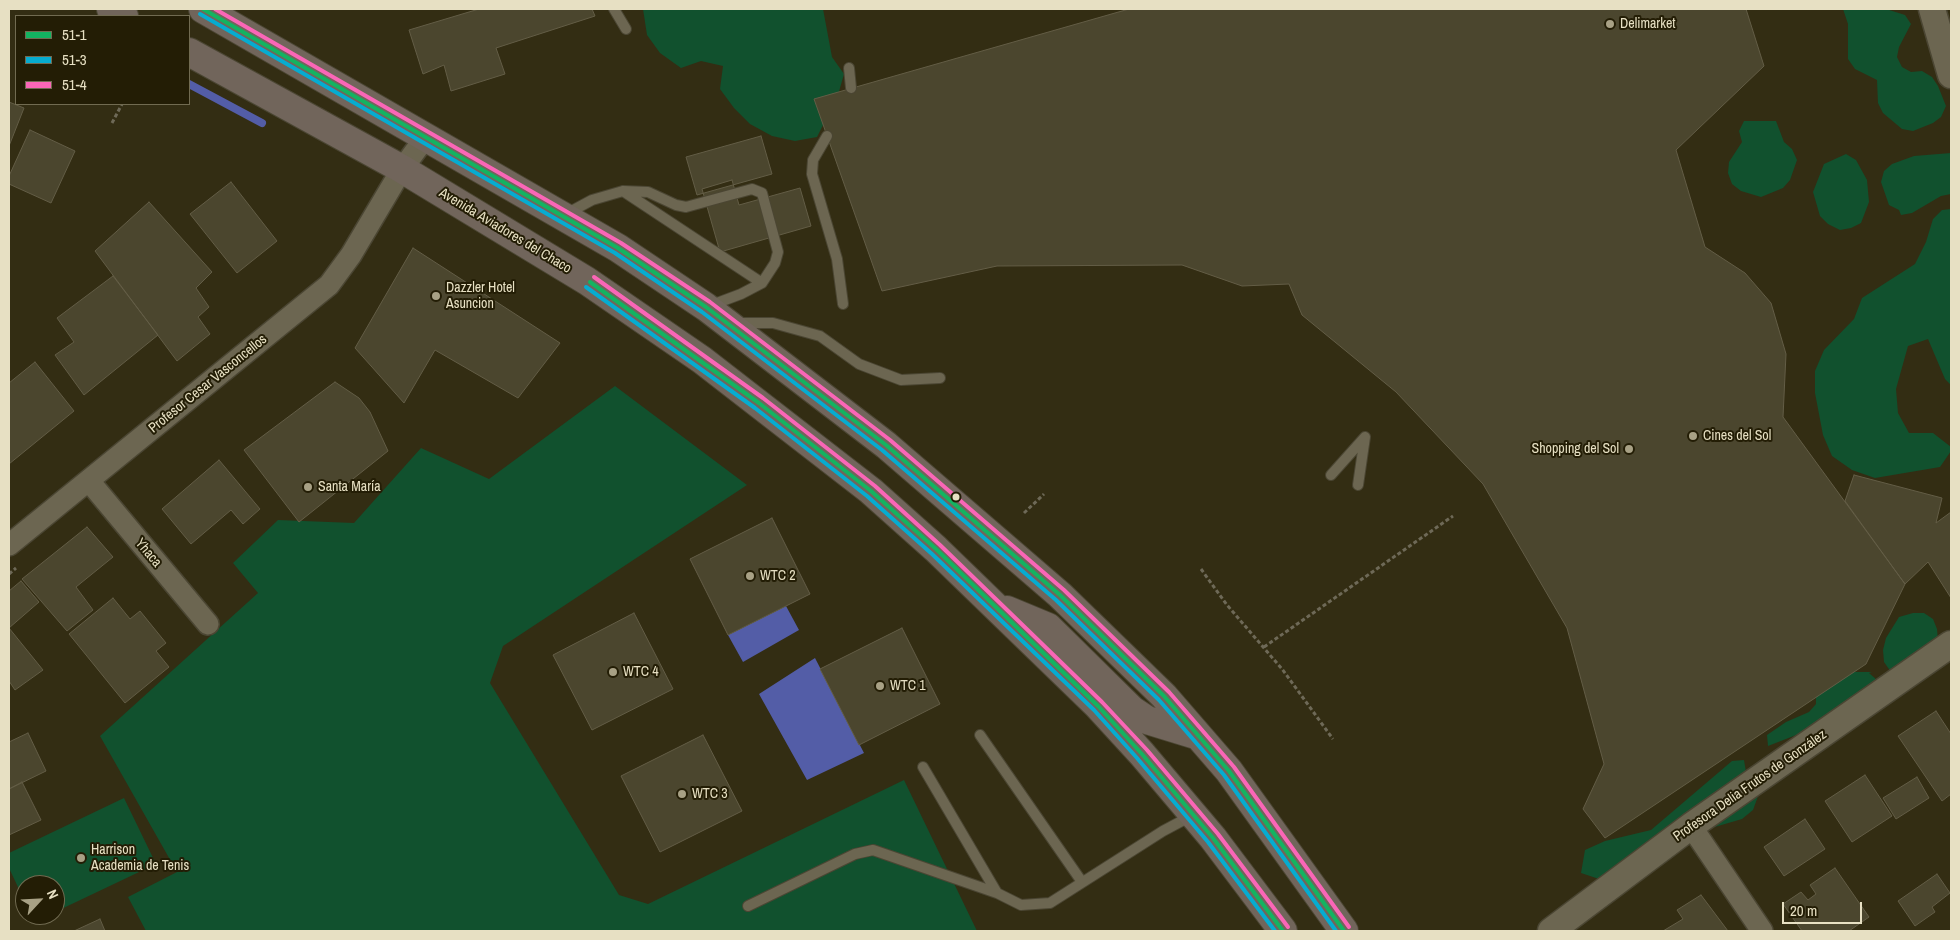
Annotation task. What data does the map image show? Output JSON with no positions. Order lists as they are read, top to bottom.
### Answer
{
  "streets": {
    "highway": ["Avenida Aviadores del Chaco"],
    "street": ["Profesor Cesar Vasconcellos", "Yhaca", "Profesora Delia Frutos de González"]
  },
  "crossings": [
    ["Avenida Aviadores del Chaco", "Profesor Cesar Vasconcellos"],
    ["Profesor Cesar Vasconcellos", "Yhaca"]
  ],
  "places": [
    "Delimarket",
    "Dazzler Hotel Asuncion",
    "Cines del Sol",
    "Shopping del Sol",
    "Santa María",
    "WTC 2",
    "WTC 4",
    "WTC 1",
    "WTC 3",
    "Harrison Academia de Tenis"
  ],
  "lines": ["transit line 51-1", "transit line 51-4", "transit line 51-3"],
  "legend": ["51-1", "51-3", "51-4"],
  "scale_bar": "20 m",
  "north": "top right"
}
